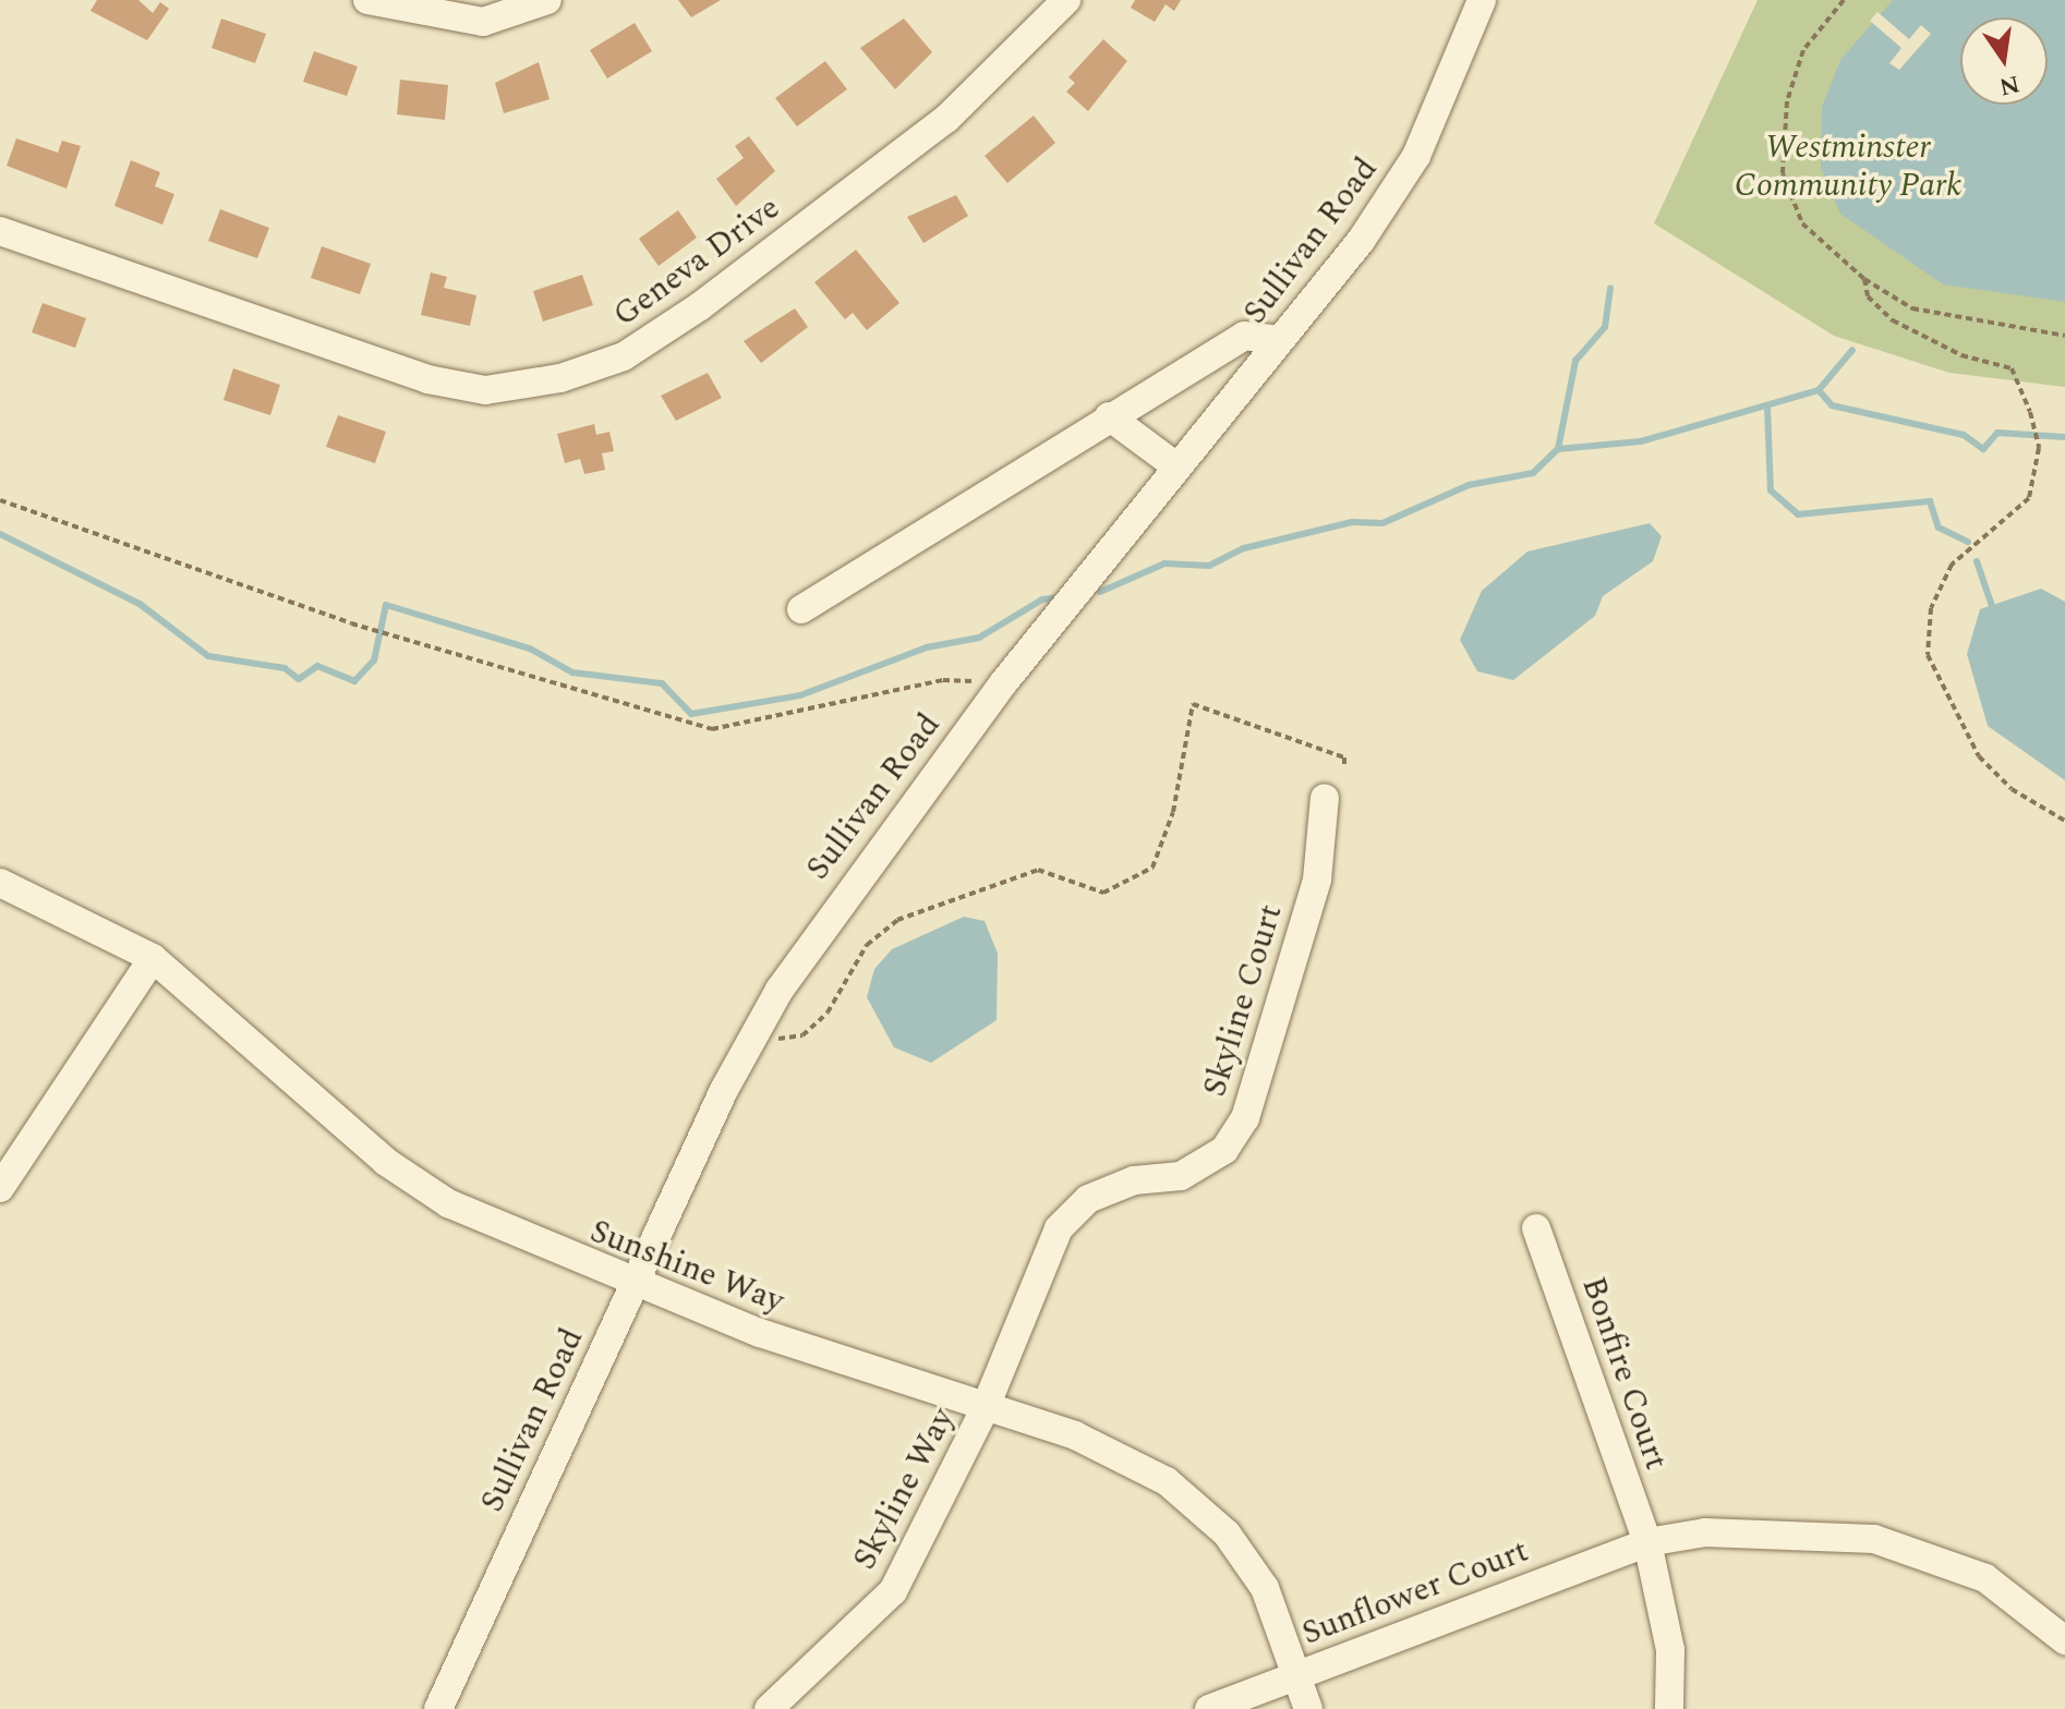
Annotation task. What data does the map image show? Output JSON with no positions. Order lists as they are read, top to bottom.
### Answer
{
  "streets": {
    "street": [
      "Sullivan Road",
      "Geneva Drive",
      "Skyline Court",
      "Sunshine Way",
      "Bonfire Court",
      "Skyline Way",
      "Sunflower Court"
    ]
  },
  "crossings": [
    ["Sullivan Road", "Sunshine Way"],
    ["Skyline Court", "Sunshine Way"],
    ["Skyline Court", "Skyline Way"],
    ["Sunshine Way", "Skyline Way"],
    ["Sunshine Way", "Sunflower Court"],
    ["Bonfire Court", "Sunflower Court"]
  ],
  "parks": ["Westminster Community Park"],
  "north": "bottom"
}
